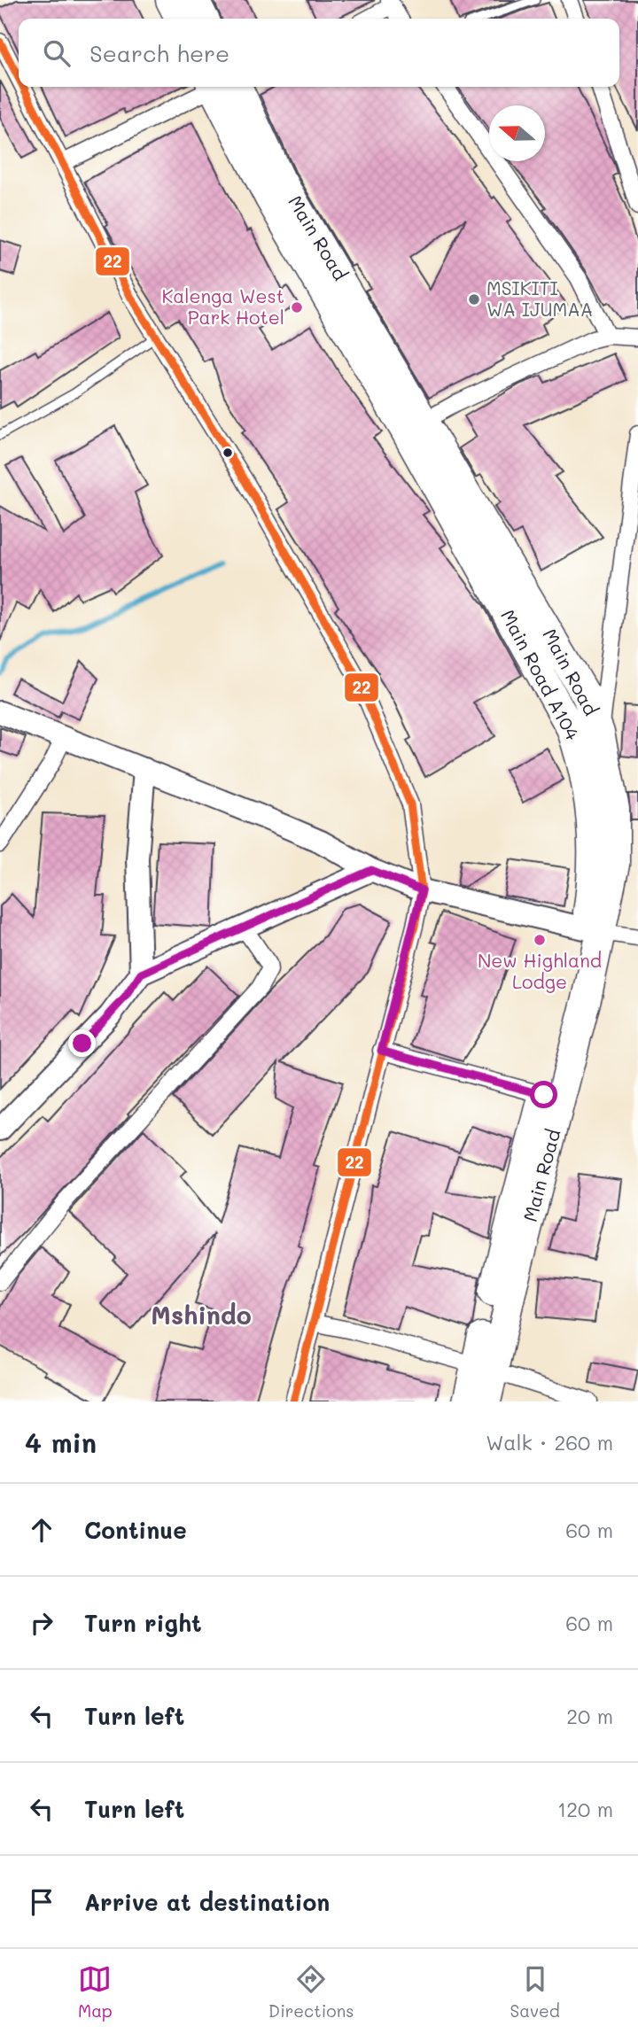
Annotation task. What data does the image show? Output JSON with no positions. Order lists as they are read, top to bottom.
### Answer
{
  "streets": {
    "highway": ["Main Road", "Main Road A104"]
  },
  "crossings": [
    ["Main Road", "Main Road A104"]
  ],
  "districts": ["Mshindo"],
  "places": ["MSIKITI WA IJUMAA", "Kalenga West Park Hotel", "New Highland Lodge"],
  "lines": ["transit line 22"],
  "north": "left",
  "page": {
    "search": "Search here",
    "heading": ["4 min", "Walk · 260 m"],
    "list": [
      ["Continue", "60 m"],
      ["Turn right", "60 m"],
      ["Turn left", "20 m"],
      ["Turn left", "120 m"],
      "Arrive at destination"
    ],
    "nav": ["Map", "Directions", "Saved"]
  }
}
